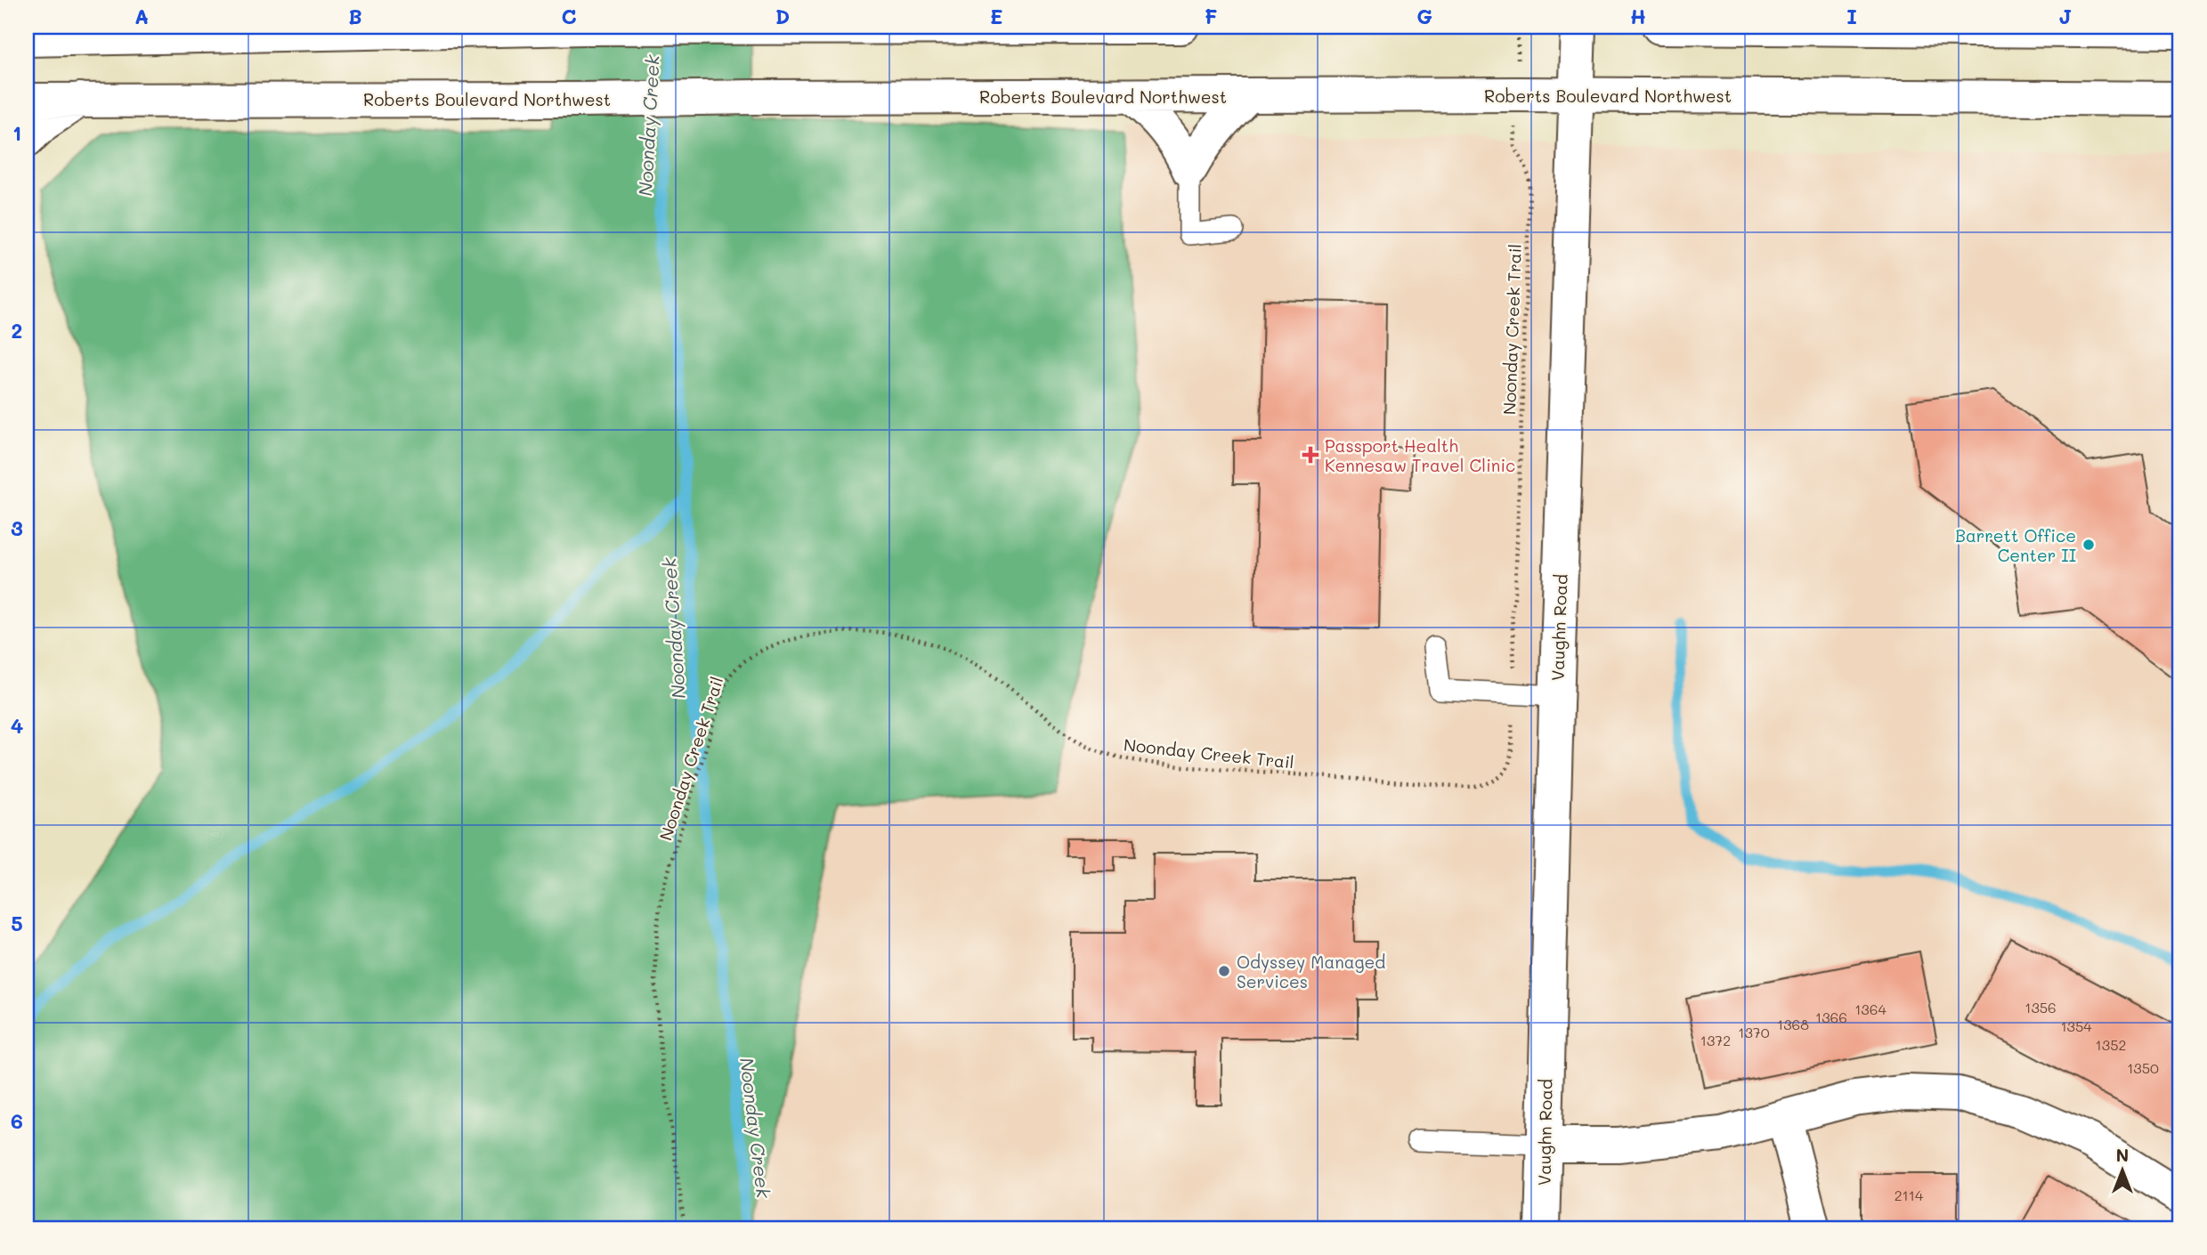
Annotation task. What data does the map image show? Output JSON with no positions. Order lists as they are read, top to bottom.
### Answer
{
  "streets": {
    "street": ["Roberts Boulevard Northwest", "Vaughn Road"],
    "path": ["Noonday Creek Trail"]
  },
  "crossings": [
    ["Roberts Boulevard Northwest", "Noonday Creek Trail"],
    ["Roberts Boulevard Northwest", "Vaughn Road"]
  ],
  "water": ["Noonday Creek"],
  "places": {
    "health": ["Passport Health Kennesaw Travel Clinic"],
    "other": ["Barrett Office Center II", "Odyssey Managed Services"]
  },
  "house_numbers": [
    "1356",
    "1364",
    "1366",
    "1368",
    "1354",
    "1370",
    "1372",
    "1352",
    "1350",
    "2114"
  ],
  "north": "top",
  "grid": {
    "columns": [
      "A",
      "B",
      "C",
      "D",
      "E",
      "F",
      "G",
      "H",
      "I",
      "J"
    ],
    "rows": [
      "1",
      "2",
      "3",
      "4",
      "5",
      "6"
    ]
  }
}
